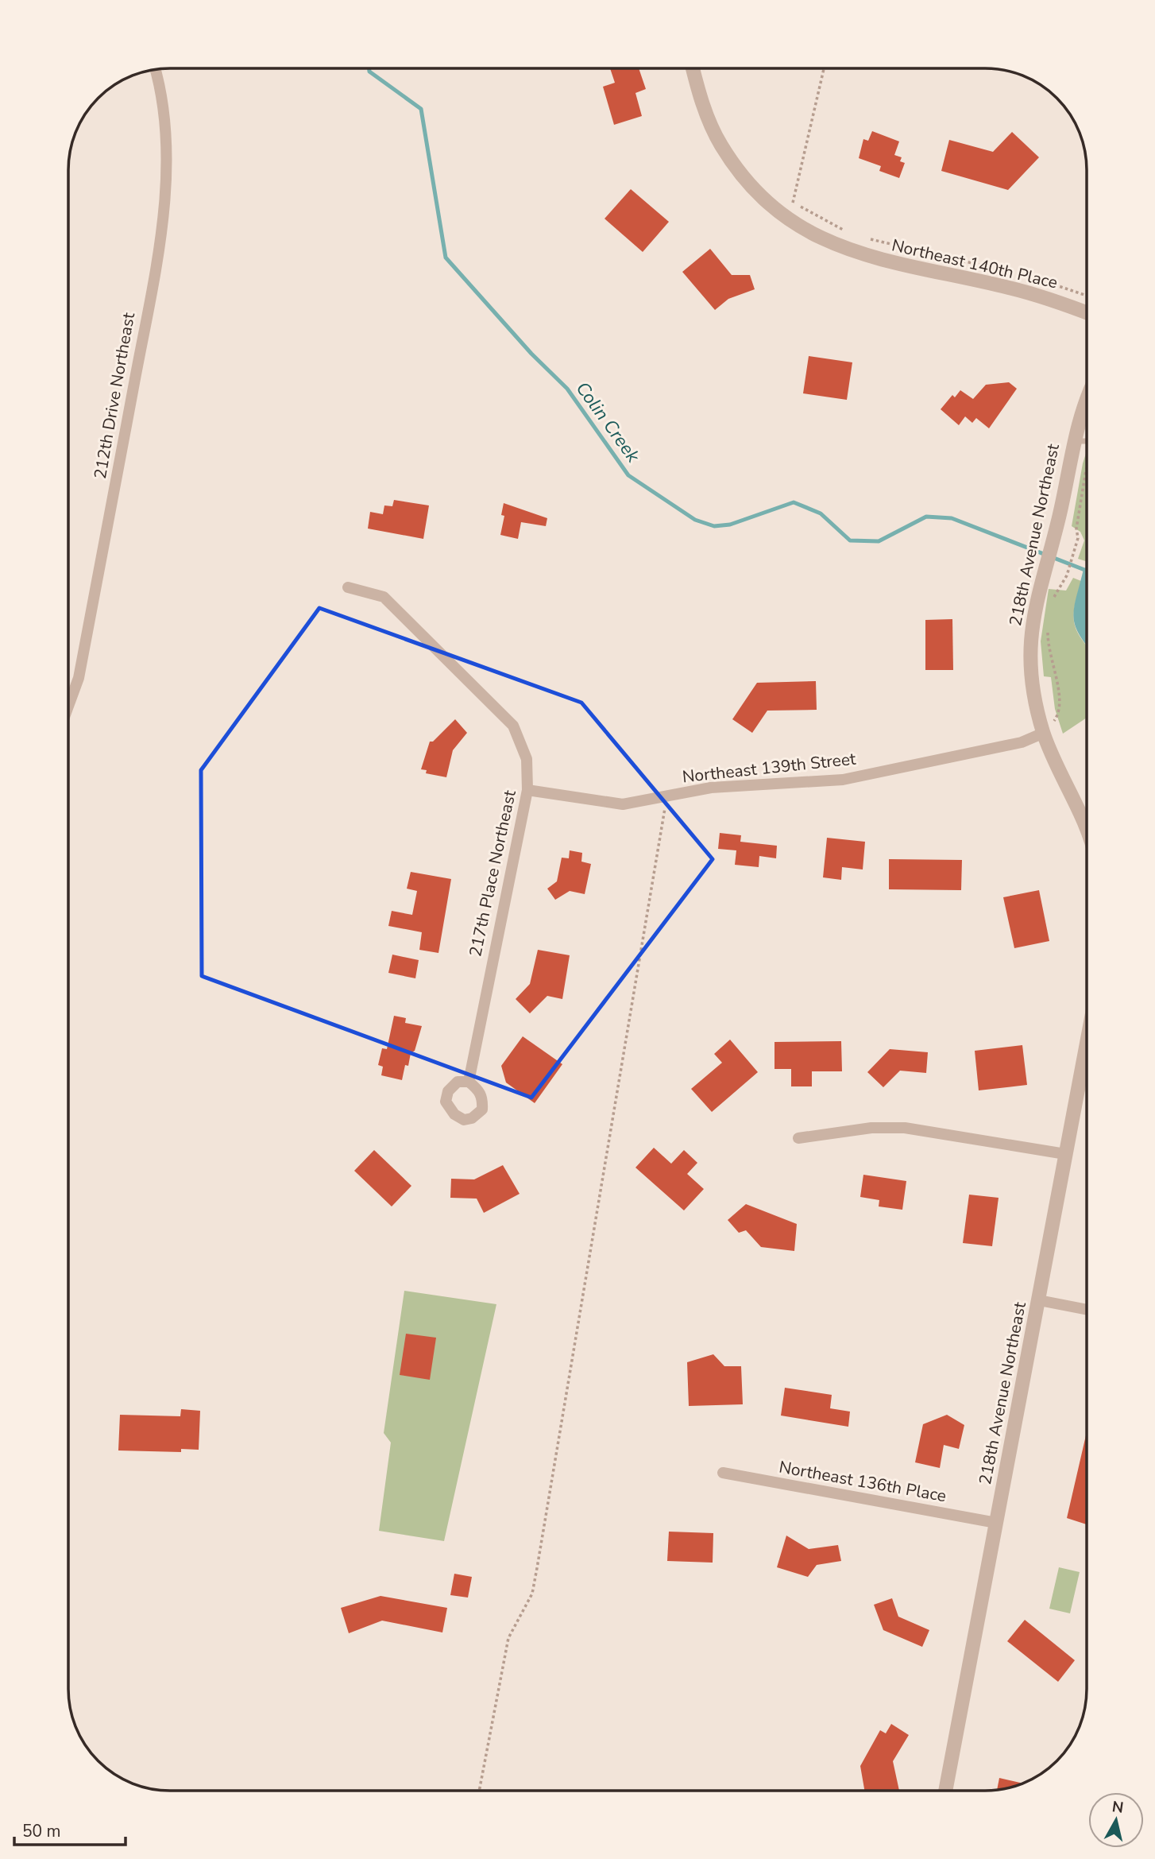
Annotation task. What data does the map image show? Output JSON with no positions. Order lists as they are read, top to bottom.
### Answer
{
  "streets": {
    "street": [
      "Northeast 140th Place",
      "212th Drive Northeast",
      "218th Avenue Northeast",
      "Northeast 139th Street",
      "217th Place Northeast",
      "Northeast 136th Place"
    ]
  },
  "crossings": [
    ["218th Avenue Northeast", "Northeast 139th Street"],
    ["218th Avenue Northeast", "Northeast 136th Place"],
    ["Northeast 139th Street", "217th Place Northeast"]
  ],
  "water": ["Colin Creek"],
  "scale_bar": "50 m",
  "north": "top"
}
